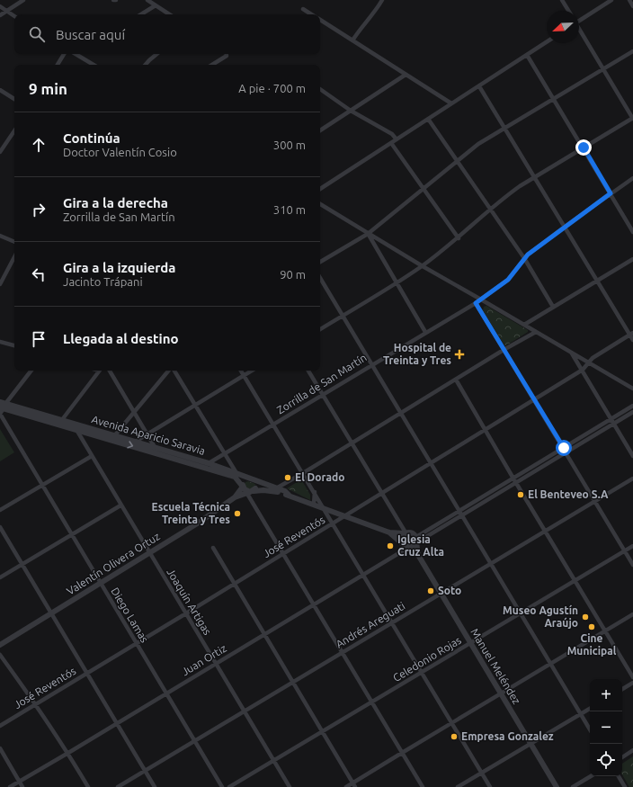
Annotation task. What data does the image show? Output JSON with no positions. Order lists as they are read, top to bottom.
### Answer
{
  "streets": {
    "street": [
      "Zorrilla de San Martín",
      "Avenida Aparicio Saravia",
      "José Reventós",
      "Valentín Olivera Ortuz",
      "Joaquín Artigas",
      "Diego Lamas",
      "Andrés Areguati",
      "Celedonio Rojas",
      "Juan Ortiz",
      "Manuel Meléndez"
    ]
  },
  "crossings": [
    ["Zorrilla de San Martín", "Avenida Aparicio Saravia"],
    ["Avenida Aparicio Saravia", "José Reventós"],
    ["Avenida Aparicio Saravia", "Valentín Olivera Ortuz"],
    ["Avenida Aparicio Saravia", "Joaquín Artigas"],
    ["Avenida Aparicio Saravia", "Diego Lamas"],
    ["Avenida Aparicio Saravia", "Juan Ortiz"],
    ["Avenida Aparicio Saravia", "Manuel Meléndez"],
    ["José Reventós", "Joaquín Artigas"],
    ["José Reventós", "Diego Lamas"],
    ["Valentín Olivera Ortuz", "Joaquín Artigas"],
    ["Valentín Olivera Ortuz", "Diego Lamas"],
    ["Joaquín Artigas", "Andrés Areguati"],
    ["Joaquín Artigas", "Celedonio Rojas"],
    ["Joaquín Artigas", "Juan Ortiz"],
    ["Diego Lamas", "Andrés Areguati"],
    ["Diego Lamas", "Juan Ortiz"],
    ["Andrés Areguati", "Manuel Meléndez"],
    ["Celedonio Rojas", "Manuel Meléndez"],
    ["Juan Ortiz", "Manuel Meléndez"]
  ],
  "places": {
    "health": ["Hospital de Treinta y Tres"],
    "other": [
      "El Dorado",
      "El Benteveo S.A",
      "Escuela Técnica Treinta y Tres",
      "Iglesia Cruz Alta",
      "Soto",
      "Museo Agustín Araújo",
      "Cine Municipal",
      "Empresa Gonzalez"
    ]
  },
  "north": "bottom left",
  "page": {
    "search": "Buscar aquí",
    "heading": ["9 min", "A pie · 700 m"],
    "list": [
      ["Continúa", "Doctor Valentín Cosio", "300 m"],
      ["Gira a la derecha", "Zorrilla de San Martín", "310 m"],
      ["Gira a la izquierda", "Jacinto Trápani", "90 m"],
      "Llegada al destino"
    ],
    "map_buttons": ["+", "−"]
  }
}
